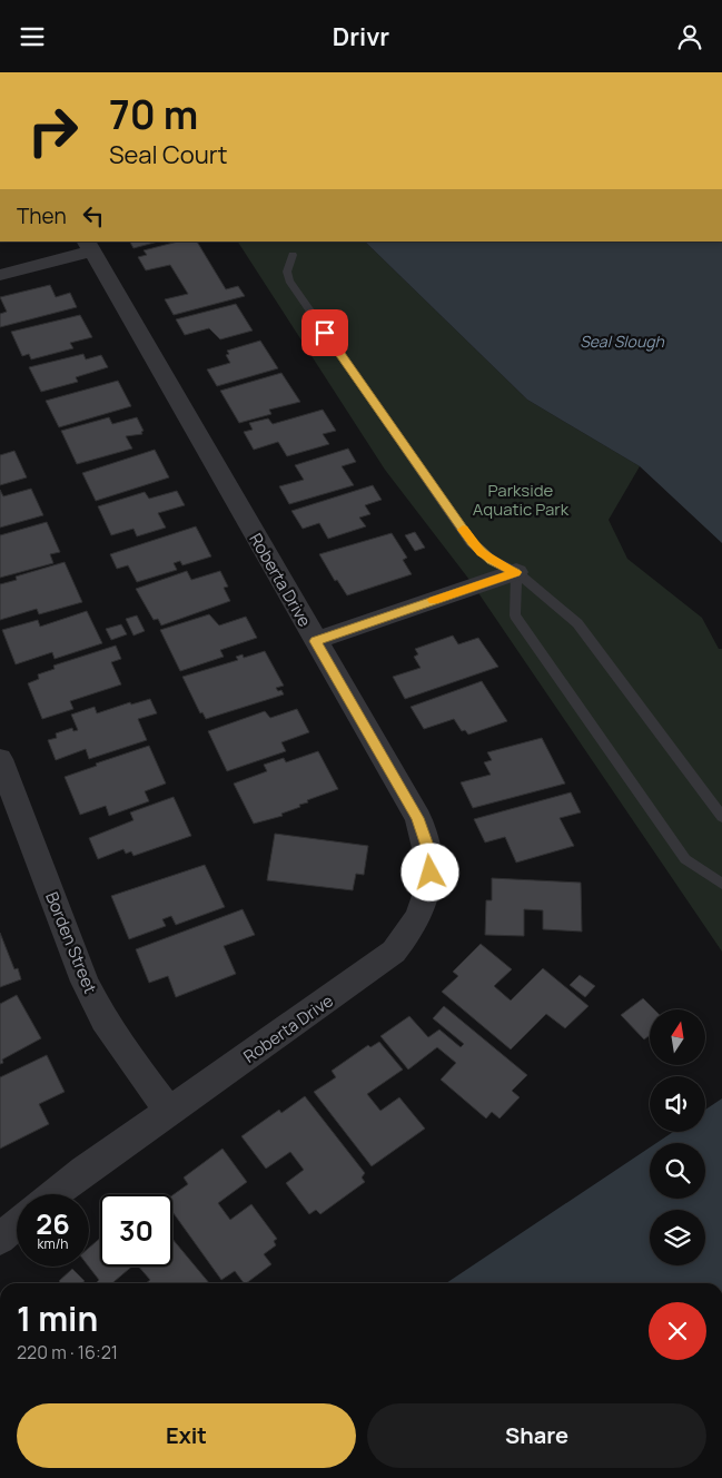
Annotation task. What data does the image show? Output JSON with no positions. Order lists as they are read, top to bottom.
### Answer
{
  "streets": {
    "street": ["Roberta Drive", "Borden Street"]
  },
  "crossings": [
    ["Roberta Drive", "Borden Street"]
  ],
  "water": ["Seal Slough"],
  "parks": ["Parkside Aquatic Park"],
  "north": "top",
  "page": {
    "header": "Drivr",
    "turn": ["70 m", "Seal Court"],
    "then": "Then",
    "speed": "26 km/h",
    "limit": "30",
    "heading": ["1 min", "220 m · 16:21"],
    "buttons": ["Exit", "Share"]
  }
}
